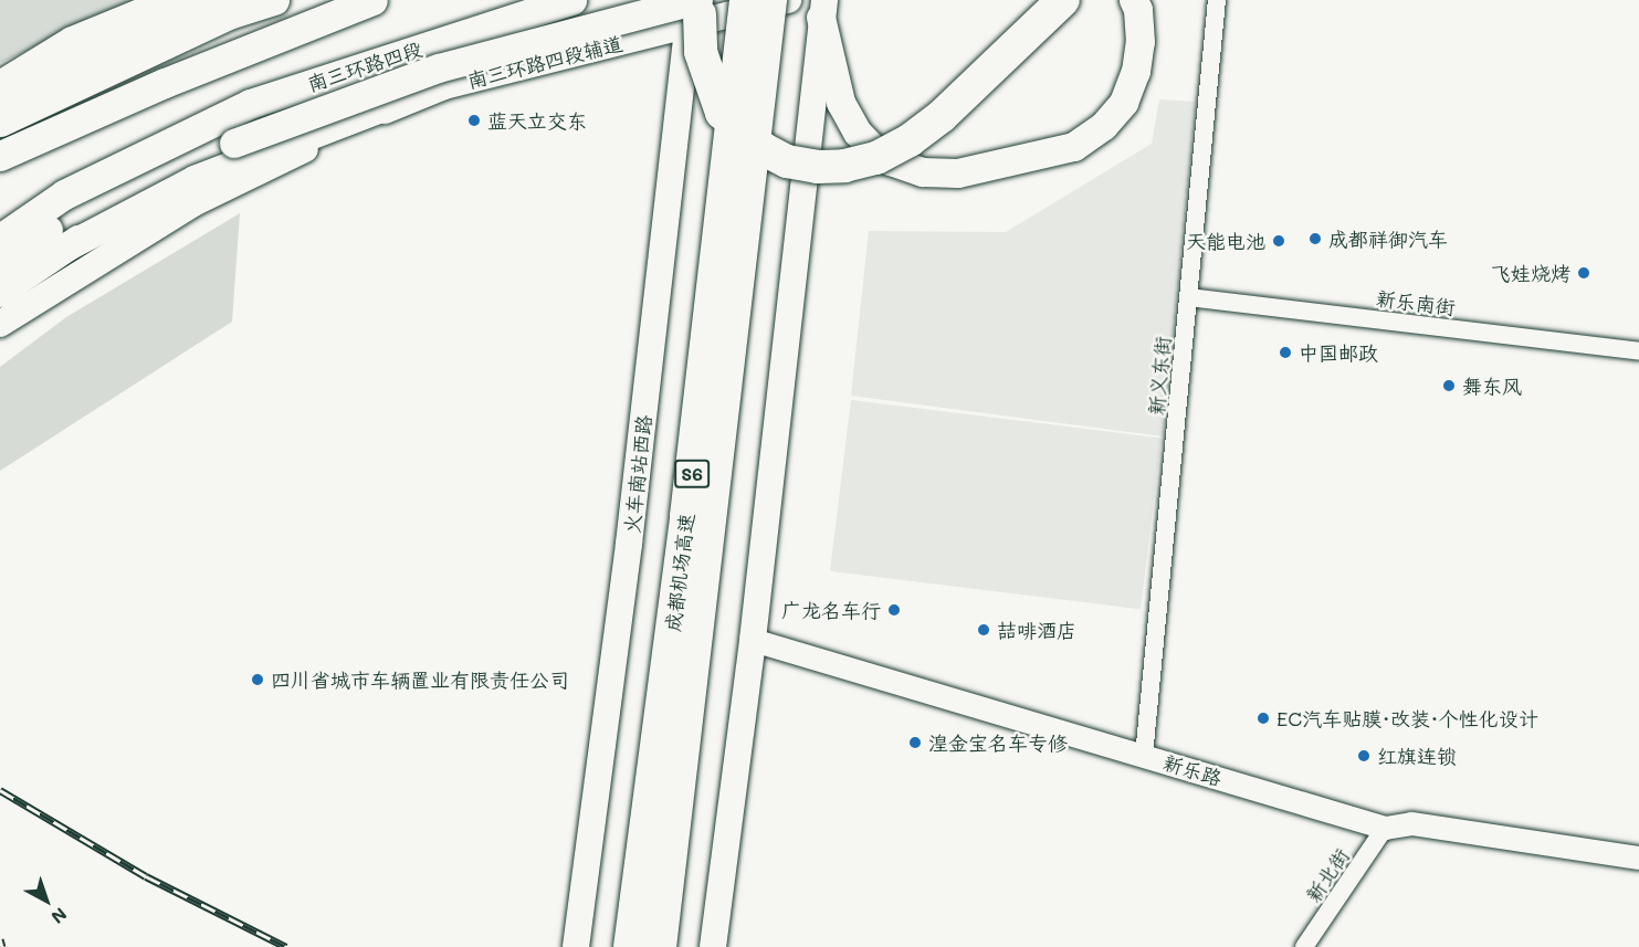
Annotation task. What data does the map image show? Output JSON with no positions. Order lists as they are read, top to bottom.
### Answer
{
  "streets": {
    "highway": ["南三环路四段", "S6", "成都机场高速"],
    "main road": ["南三环路四段辅道", "火车南站西路"],
    "street": [
      "新乐南街",
      "新义东街",
      "新乐路",
      "新北街"
    ]
  },
  "crossings": [
    ["南三环路四段辅道", "火车南站西路"],
    ["新乐南街", "新义东街"],
    ["新义东街", "新乐路"],
    ["新乐路", "新北街"]
  ],
  "places": [
    "蓝天立交东",
    "成都祥御汽车",
    "天能电池",
    "飞娃烧烤",
    "中国邮政",
    "舞东风",
    "广龙名车行",
    "喆啡酒店",
    "四川省城市车辆置业有限责任公司",
    "EC汽车贴膜·改装·个性化设计",
    "湟金宝名车专修",
    "红旗连锁"
  ],
  "north": "bottom right"
}
